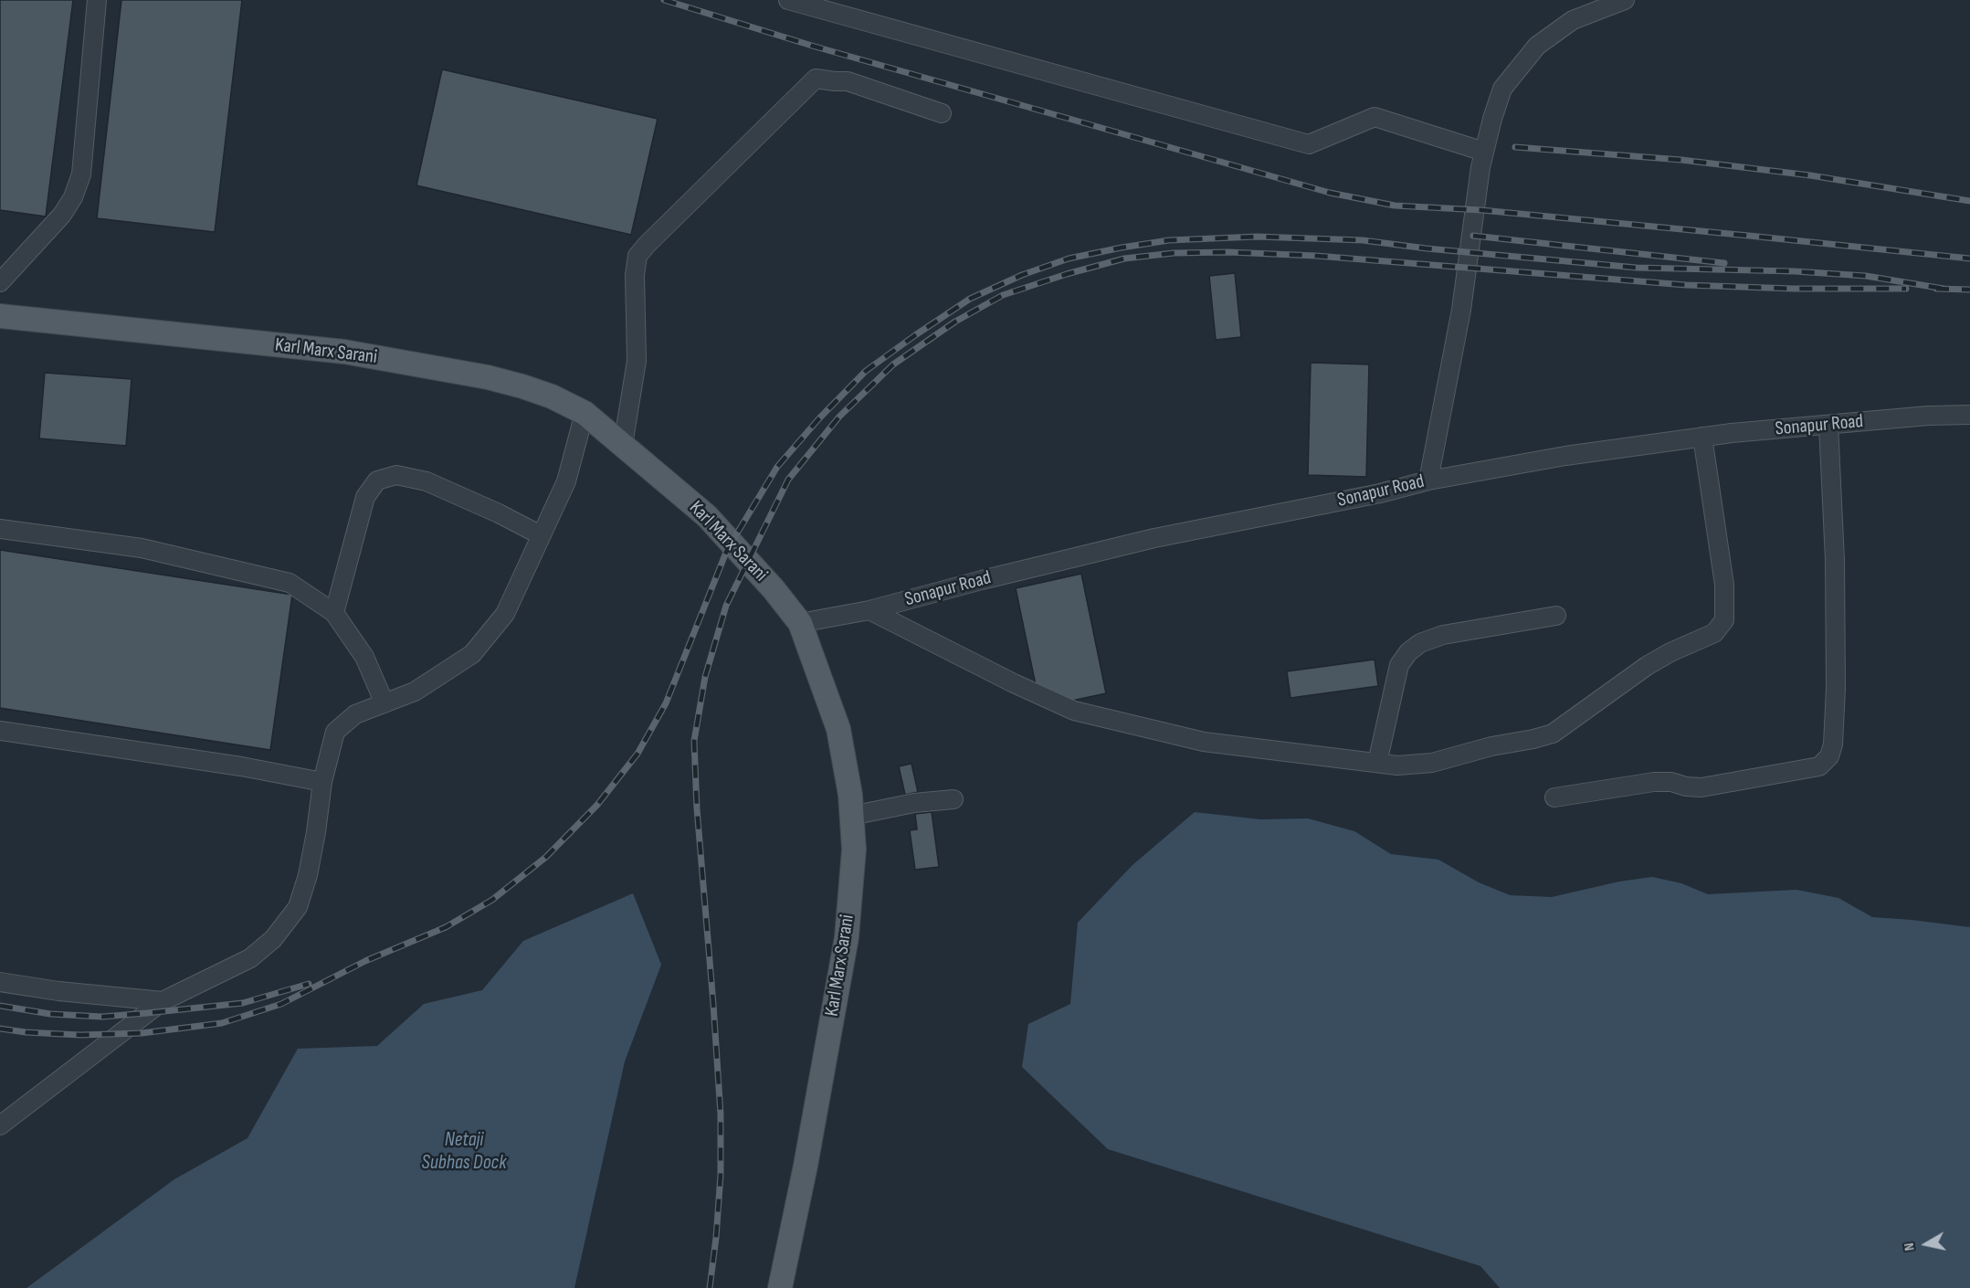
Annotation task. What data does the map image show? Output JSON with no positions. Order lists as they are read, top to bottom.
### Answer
{
  "streets": {
    "main road": ["Karl Marx Sarani"],
    "street": ["Sonapur Road"]
  },
  "crossings": [
    ["Karl Marx Sarani", "Sonapur Road"]
  ],
  "water": ["Netaji Subhas Dock"],
  "north": "left"
}
